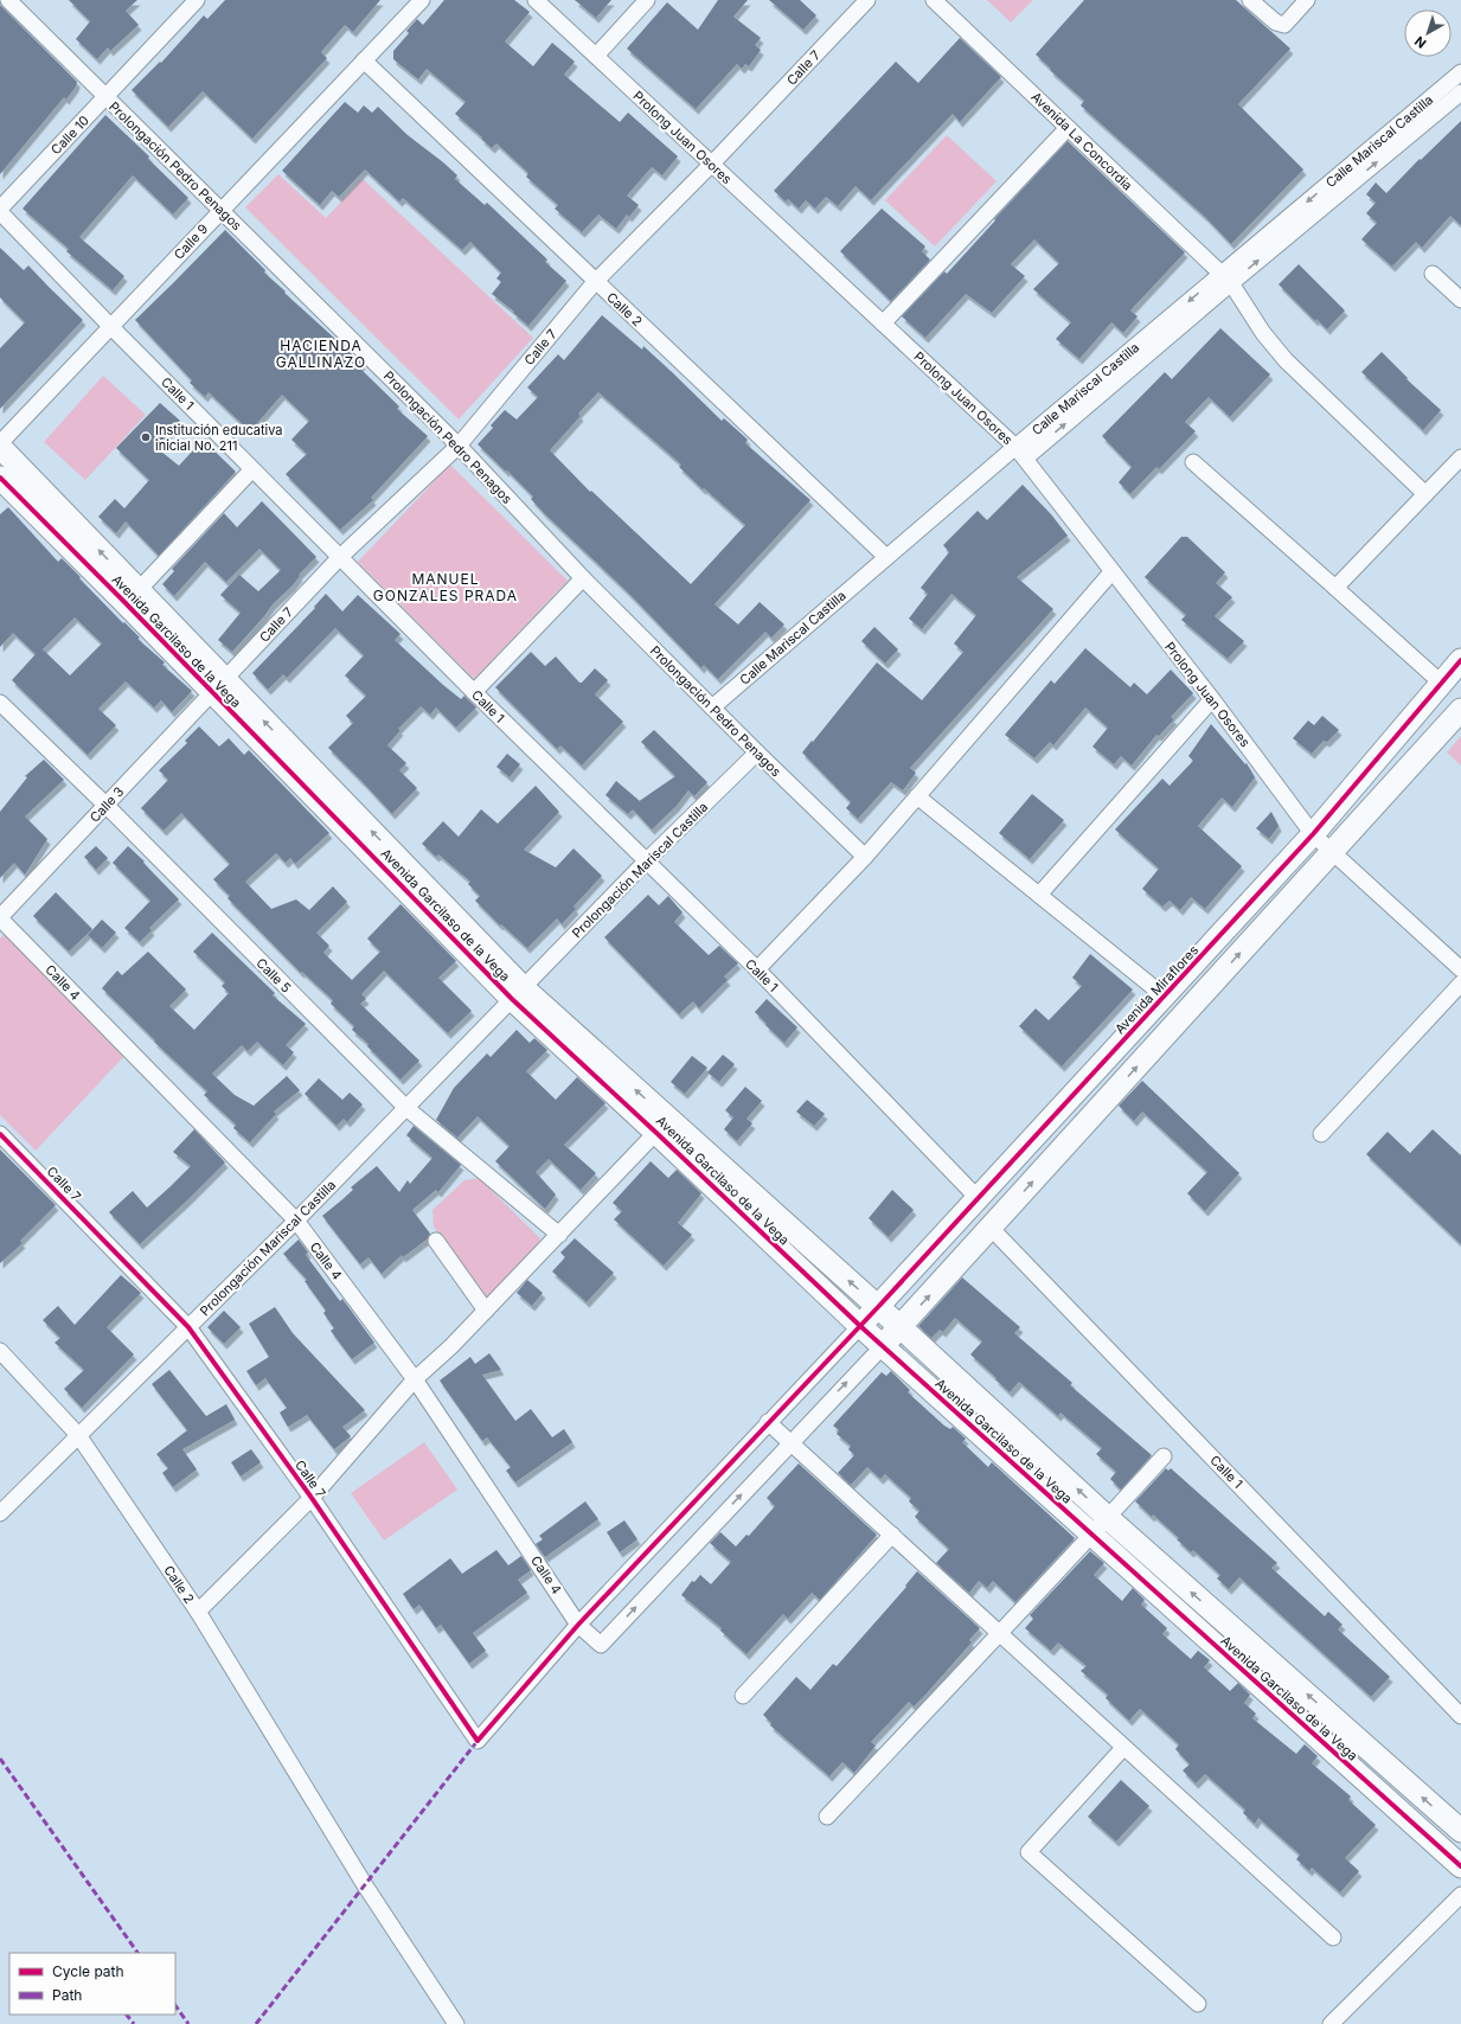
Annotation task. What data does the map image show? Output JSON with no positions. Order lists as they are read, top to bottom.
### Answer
{
  "streets": {
    "street": [
      "Calle 7",
      "Calle 10",
      "Prolong Juan Osores",
      "Avenida La Concordia",
      "Calle Mariscal Castilla",
      "Prolongación Pedro Penagos",
      "Calle 9",
      "Calle 2",
      "Calle 1",
      "Avenida Garcilaso de la Vega",
      "Calle 3",
      "Prolongación Mariscal Castilla",
      "Calle 5",
      "Calle 4",
      "Avenida Miraflores"
    ]
  },
  "crossings": [
    ["Calle 7", "Prolong Juan Osores"],
    ["Calle 7", "Prolongación Pedro Penagos"],
    ["Calle 7", "Calle 2"],
    ["Calle 7", "Calle 1"],
    ["Calle 7", "Avenida Garcilaso de la Vega"],
    ["Calle 7", "Calle 3"],
    ["Calle 7", "Prolongación Mariscal Castilla"],
    ["Calle 7", "Calle 4"],
    ["Calle 10", "Prolongación Pedro Penagos"],
    ["Calle 10", "Calle 1"],
    ["Prolong Juan Osores", "Calle Mariscal Castilla"],
    ["Prolong Juan Osores", "Avenida Miraflores"],
    ["Avenida La Concordia", "Calle Mariscal Castilla"],
    ["Calle Mariscal Castilla", "Prolongación Pedro Penagos"],
    ["Calle Mariscal Castilla", "Calle 2"],
    ["Prolongación Pedro Penagos", "Calle 9"],
    ["Prolongación Pedro Penagos", "Prolongación Mariscal Castilla"],
    ["Calle 9", "Calle 2"],
    ["Calle 9", "Calle 1"],
    ["Calle 2", "Avenida Garcilaso de la Vega"],
    ["Calle 2", "Prolongación Mariscal Castilla"],
    ["Calle 2", "Calle 5"],
    ["Calle 2", "Calle 4"],
    ["Calle 1", "Prolongación Mariscal Castilla"],
    ["Calle 1", "Avenida Miraflores"],
    ["Avenida Garcilaso de la Vega", "Calle 3"],
    ["Avenida Garcilaso de la Vega", "Prolongación Mariscal Castilla"],
    ["Avenida Garcilaso de la Vega", "Avenida Miraflores"],
    ["Calle 3", "Calle 5"],
    ["Calle 3", "Calle 4"],
    ["Prolongación Mariscal Castilla", "Calle 5"],
    ["Prolongación Mariscal Castilla", "Calle 4"]
  ],
  "districts": ["HACIENDA GALLINAZO", "MANUEL GONZALES PRADA"],
  "places": ["Institución educativa inicial No. 211"],
  "legend": ["Cycle path", "Path"],
  "north": "bottom left"
}
